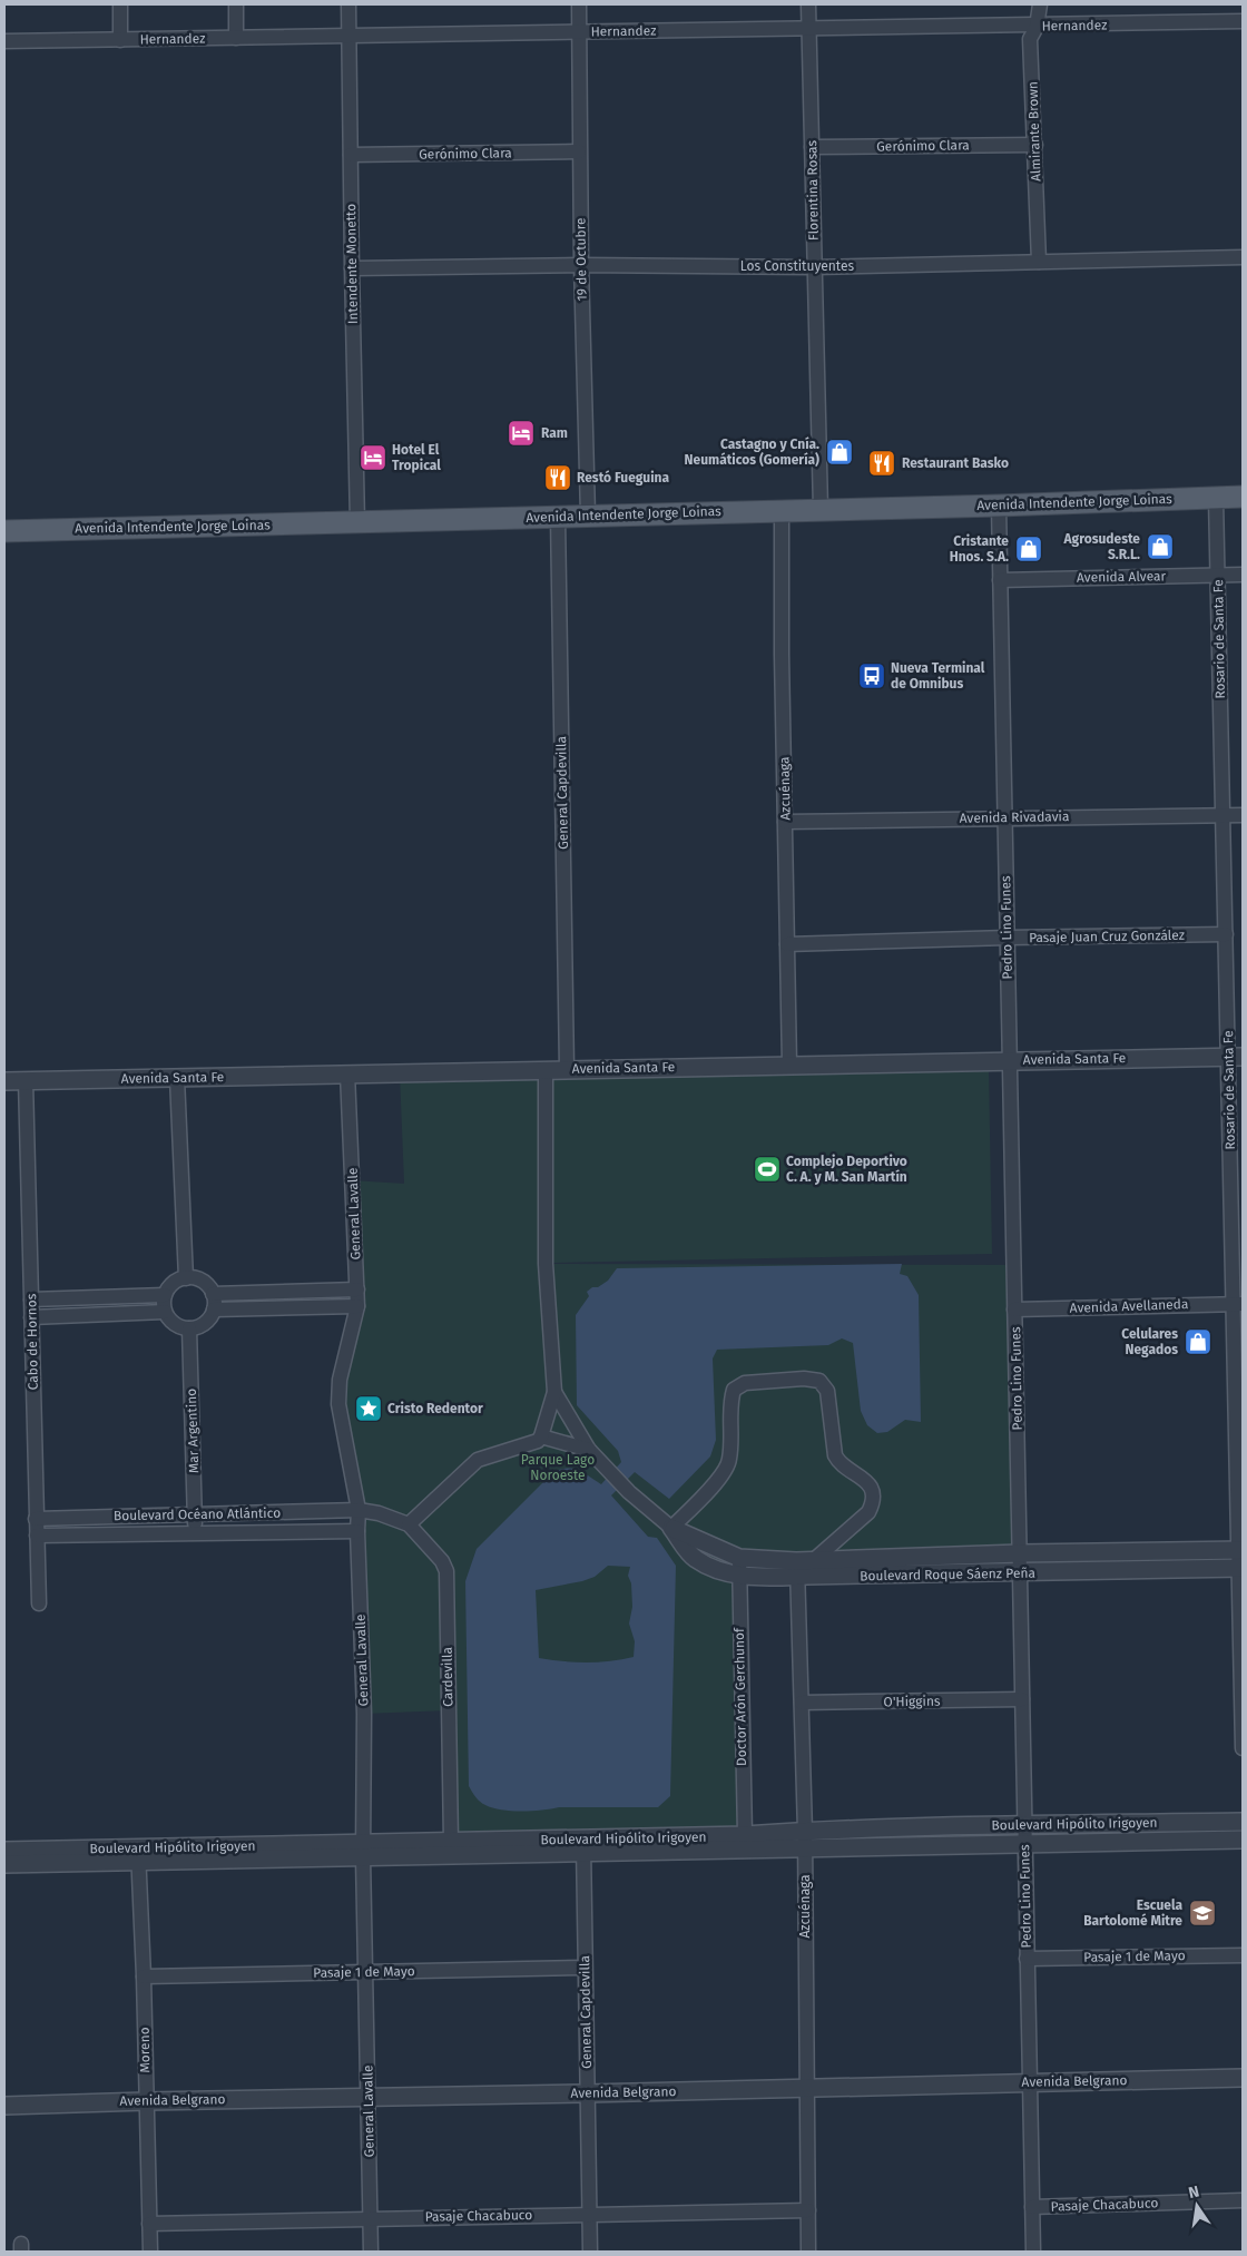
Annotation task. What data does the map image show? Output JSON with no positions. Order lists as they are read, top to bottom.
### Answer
{
  "streets": {
    "main road": ["Avenida Intendente Jorge Loinas"],
    "street": [
      "Hernandez",
      "Almirante Brown",
      "Gerónimo Clara",
      "Florentina Rosas",
      "19 de Octubre",
      "Intendente Monetto",
      "Los Constituyentes",
      "Avenida Alvear",
      "Rosario de Santa Fe",
      "Azcuénaga",
      "General Capdevilla",
      "Avenida Rivadavia",
      "Pedro Lino Funes",
      "Pasaje Juan Cruz González",
      "Avenida Santa Fe",
      "General Lavalle",
      "Avenida Avellaneda",
      "Cabo de Hornos",
      "Mar Argentino",
      "Boulevard Océano Atlántico",
      "Boulevard Roque Sáenz Peña",
      "Cardevilla",
      "Doctor Arón Gerchunof",
      "O'Higgins",
      "Boulevard Hipólito Irigoyen",
      "Pasaje 1 de Mayo",
      "Moreno",
      "Avenida Belgrano",
      "Pasaje Chacabuco"
    ]
  },
  "crossings": [
    ["Hernandez", "Almirante Brown"],
    ["Hernandez", "Florentina Rosas"],
    ["Hernandez", "19 de Octubre"],
    ["Hernandez", "Intendente Monetto"],
    ["Almirante Brown", "Gerónimo Clara"],
    ["Almirante Brown", "Los Constituyentes"],
    ["Gerónimo Clara", "Florentina Rosas"],
    ["Gerónimo Clara", "19 de Octubre"],
    ["Gerónimo Clara", "Intendente Monetto"],
    ["Florentina Rosas", "Los Constituyentes"],
    ["Florentina Rosas", "Avenida Intendente Jorge Loinas"],
    ["19 de Octubre", "Los Constituyentes"],
    ["19 de Octubre", "Avenida Intendente Jorge Loinas"],
    ["Intendente Monetto", "Los Constituyentes"],
    ["Intendente Monetto", "Avenida Intendente Jorge Loinas"],
    ["Avenida Intendente Jorge Loinas", "Rosario de Santa Fe"],
    ["Avenida Intendente Jorge Loinas", "Azcuénaga"],
    ["Avenida Intendente Jorge Loinas", "General Capdevilla"],
    ["Avenida Intendente Jorge Loinas", "Pedro Lino Funes"],
    ["Avenida Alvear", "Rosario de Santa Fe"],
    ["Avenida Alvear", "Pedro Lino Funes"],
    ["Rosario de Santa Fe", "Avenida Rivadavia"],
    ["Rosario de Santa Fe", "Pasaje Juan Cruz González"],
    ["Rosario de Santa Fe", "Avenida Santa Fe"],
    ["Rosario de Santa Fe", "Avenida Avellaneda"],
    ["Rosario de Santa Fe", "Boulevard Roque Sáenz Peña"],
    ["Azcuénaga", "Avenida Rivadavia"],
    ["Azcuénaga", "Pasaje Juan Cruz González"],
    ["Azcuénaga", "Avenida Santa Fe"],
    ["Azcuénaga", "Boulevard Roque Sáenz Peña"],
    ["Azcuénaga", "O'Higgins"],
    ["Azcuénaga", "Boulevard Hipólito Irigoyen"],
    ["Azcuénaga", "Avenida Belgrano"],
    ["Azcuénaga", "Pasaje Chacabuco"],
    ["General Capdevilla", "Avenida Santa Fe"],
    ["General Capdevilla", "Boulevard Hipólito Irigoyen"],
    ["General Capdevilla", "Pasaje 1 de Mayo"],
    ["General Capdevilla", "Avenida Belgrano"],
    ["General Capdevilla", "Pasaje Chacabuco"],
    ["Avenida Rivadavia", "Pedro Lino Funes"],
    ["Pedro Lino Funes", "Pasaje Juan Cruz González"],
    ["Pedro Lino Funes", "Avenida Santa Fe"],
    ["Pedro Lino Funes", "Avenida Avellaneda"],
    ["Pedro Lino Funes", "Boulevard Roque Sáenz Peña"],
    ["Pedro Lino Funes", "O'Higgins"],
    ["Pedro Lino Funes", "Boulevard Hipólito Irigoyen"],
    ["Pedro Lino Funes", "Pasaje 1 de Mayo"],
    ["Pedro Lino Funes", "Avenida Belgrano"],
    ["Pedro Lino Funes", "Pasaje Chacabuco"],
    ["Avenida Santa Fe", "General Lavalle"],
    ["Avenida Santa Fe", "Cabo de Hornos"],
    ["General Lavalle", "Boulevard Océano Atlántico"],
    ["General Lavalle", "Boulevard Hipólito Irigoyen"],
    ["General Lavalle", "Pasaje 1 de Mayo"],
    ["General Lavalle", "Avenida Belgrano"],
    ["General Lavalle", "Pasaje Chacabuco"],
    ["Cabo de Hornos", "Boulevard Océano Atlántico"],
    ["Mar Argentino", "Boulevard Océano Atlántico"],
    ["Boulevard Océano Atlántico", "Cardevilla"],
    ["Boulevard Roque Sáenz Peña", "Doctor Arón Gerchunof"],
    ["Cardevilla", "Boulevard Hipólito Irigoyen"],
    ["Doctor Arón Gerchunof", "Boulevard Hipólito Irigoyen"],
    ["Boulevard Hipólito Irigoyen", "Moreno"],
    ["Pasaje 1 de Mayo", "Moreno"],
    ["Moreno", "Avenida Belgrano"],
    ["Moreno", "Pasaje Chacabuco"]
  ],
  "parks": ["Parque Lago Noroeste"],
  "places": {
    "hotel": ["Ram", "Hotel El Tropical"],
    "shop": [
      "Castagno y Cnía. Neumáticos (Gomería)",
      "Agrosudeste S.R.L.",
      "Cristante Hnos. S.A.",
      "Celulares Negados"
    ],
    "restaurant": ["Restaurant Basko", "Restó Fueguina"],
    "bus stop": ["Nueva Terminal de Omnibus"],
    "sports": ["Complejo Deportivo C. A. y M. San Martín"],
    "place": ["Cristo Redentor"],
    "school or university": ["Escuela Bartolomé Mitre"]
  },
  "north": "top"
}
